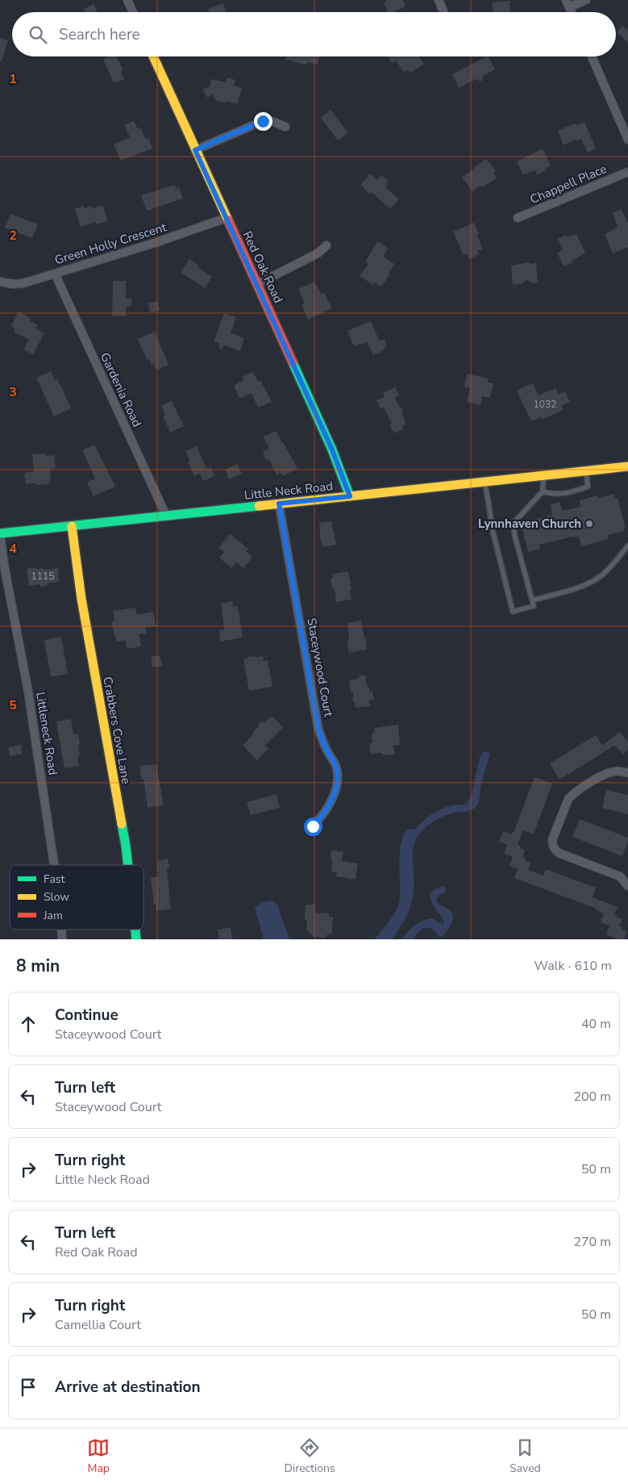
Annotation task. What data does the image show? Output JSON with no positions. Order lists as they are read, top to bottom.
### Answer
{
  "streets": {
    "street": [
      "Chappell Place",
      "Green Holly Crescent",
      "Red Oak Road",
      "Gardenia Road",
      "Little Neck Road",
      "Staceywood Court",
      "Crabbers Cove Lane",
      "Littleneck Road"
    ]
  },
  "crossings": [
    ["Green Holly Crescent", "Red Oak Road"],
    ["Green Holly Crescent", "Gardenia Road"],
    ["Red Oak Road", "Little Neck Road"],
    ["Gardenia Road", "Little Neck Road"],
    ["Little Neck Road", "Staceywood Court"],
    ["Little Neck Road", "Crabbers Cove Lane"],
    ["Little Neck Road", "Littleneck Road"]
  ],
  "places": ["Lynnhaven Church"],
  "house_numbers": ["1032", "1115"],
  "legend": ["Fast", "Slow", "Jam"],
  "page": {
    "search": "Search here",
    "heading": ["8 min", "Walk · 610 m"],
    "list": [
      ["Continue", "Staceywood Court", "40 m"],
      ["Turn left", "Staceywood Court", "200 m"],
      ["Turn right", "Little Neck Road", "50 m"],
      ["Turn left", "Red Oak Road", "270 m"],
      ["Turn right", "Camellia Court", "50 m"],
      "Arrive at destination"
    ],
    "nav": ["Map", "Directions", "Saved"]
  },
  "grid": {
    "rows": [
      "1",
      "2",
      "3",
      "4",
      "5"
    ]
  }
}
